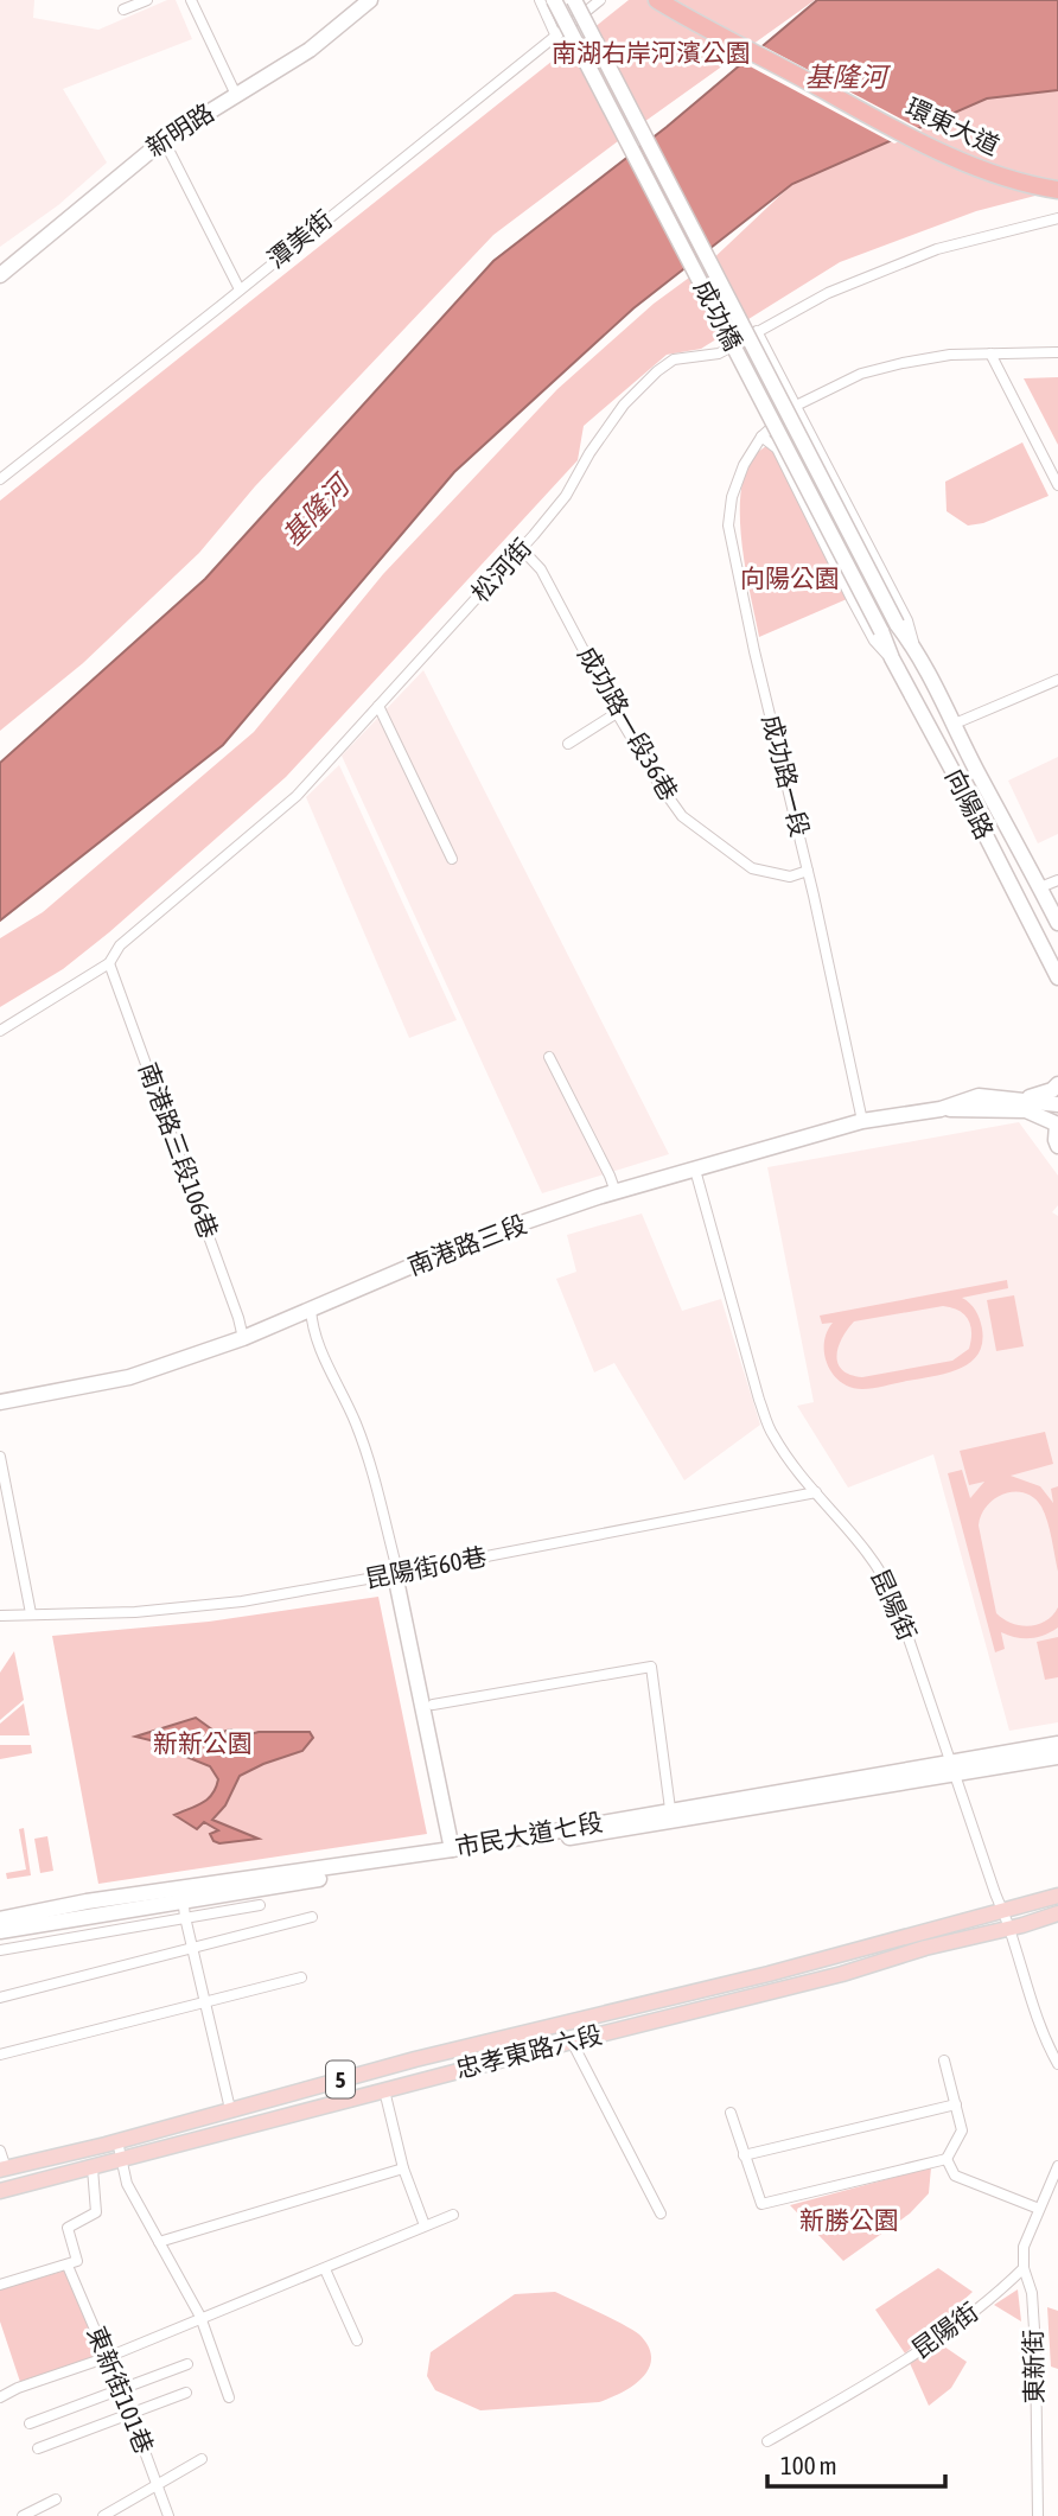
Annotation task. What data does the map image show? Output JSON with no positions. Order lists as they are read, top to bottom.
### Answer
{
  "streets": {
    "highway": ["環東大道"],
    "main road": [
      "新明路",
      "成功橋",
      "向陽路",
      "南港路三段",
      "市民大道七段",
      "忠孝東路六段",
      "5"
    ],
    "street": [
      "潭美街",
      "松河街",
      "成功路一段36巷",
      "成功路一段",
      "南港路三段106巷",
      "昆陽街60巷",
      "昆陽街",
      "東新街",
      "東新街101巷"
    ]
  },
  "crossings": [
    ["成功橋", "向陽路"],
    ["松河街", "成功路一段36巷"],
    ["松河街", "南港路三段106巷"],
    ["成功路一段36巷", "成功路一段"],
    ["成功路一段", "南港路三段"],
    ["南港路三段106巷", "南港路三段"],
    ["南港路三段", "昆陽街"],
    ["昆陽街60巷", "昆陽街"],
    ["昆陽街", "市民大道七段"],
    ["昆陽街", "忠孝東路六段"],
    ["昆陽街", "東新街"]
  ],
  "water": ["基隆河"],
  "parks": [
    "南湖右岸河濱公園",
    "向陽公園",
    "新新公園",
    "新勝公園"
  ],
  "scale_bar": "100 m"
}
